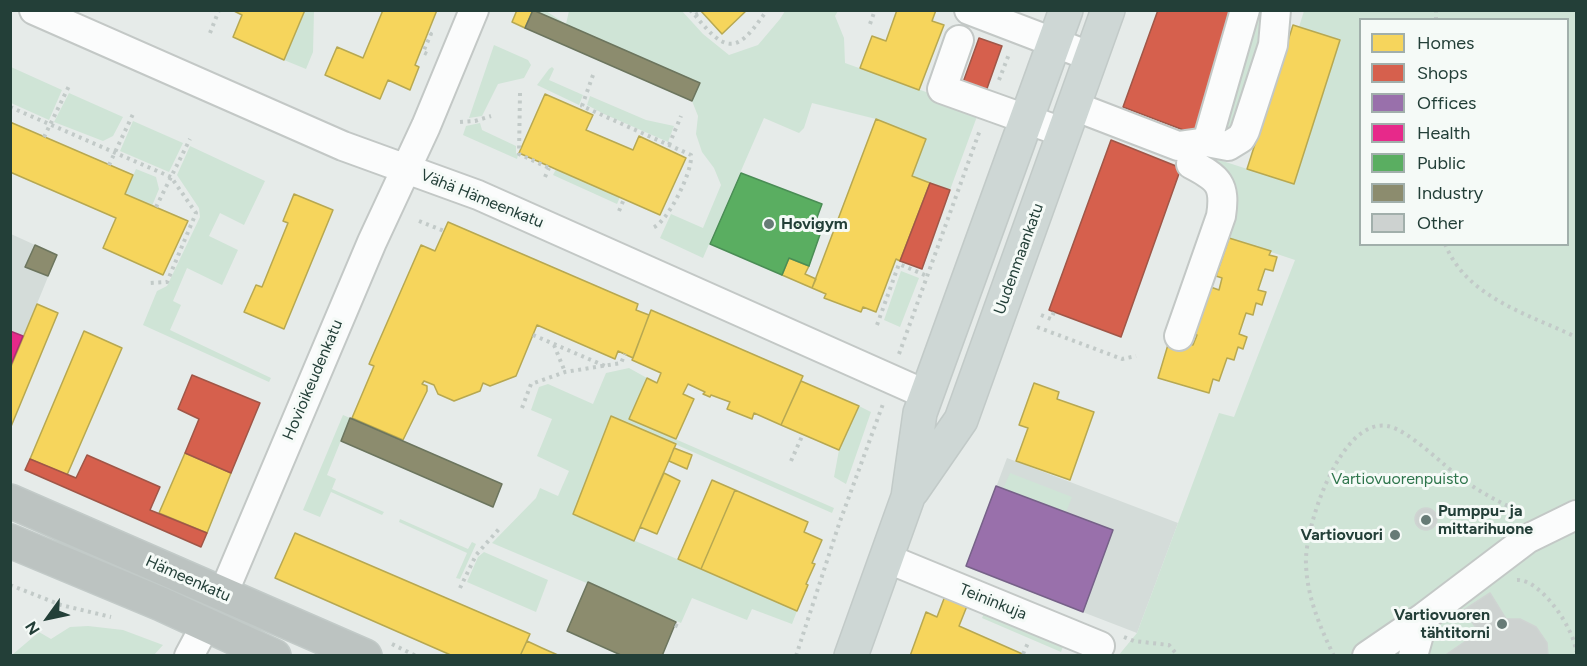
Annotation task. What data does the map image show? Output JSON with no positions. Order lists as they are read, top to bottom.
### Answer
{
  "streets": {
    "highway": ["Hämeenkatu"],
    "main road": ["Uudenmaankatu"],
    "street": ["Vähä Hämeenkatu", "Hovioikeudenkatu", "Teininkuja"]
  },
  "crossings": [
    ["Vähä Hämeenkatu", "Uudenmaankatu"],
    ["Vähä Hämeenkatu", "Hovioikeudenkatu"],
    ["Uudenmaankatu", "Teininkuja"],
    ["Hovioikeudenkatu", "Hämeenkatu"]
  ],
  "parks": ["Vartiovuorenpuisto"],
  "places": [
    "Hovigym",
    "Pumppu- ja mittarihuone",
    "Vartiovuori",
    "Vartiovuoren tähtitorni"
  ],
  "legend": [
    "Homes",
    "Shops",
    "Offices",
    "Health",
    "Public",
    "Industry",
    "Other"
  ],
  "north": "bottom left"
}
